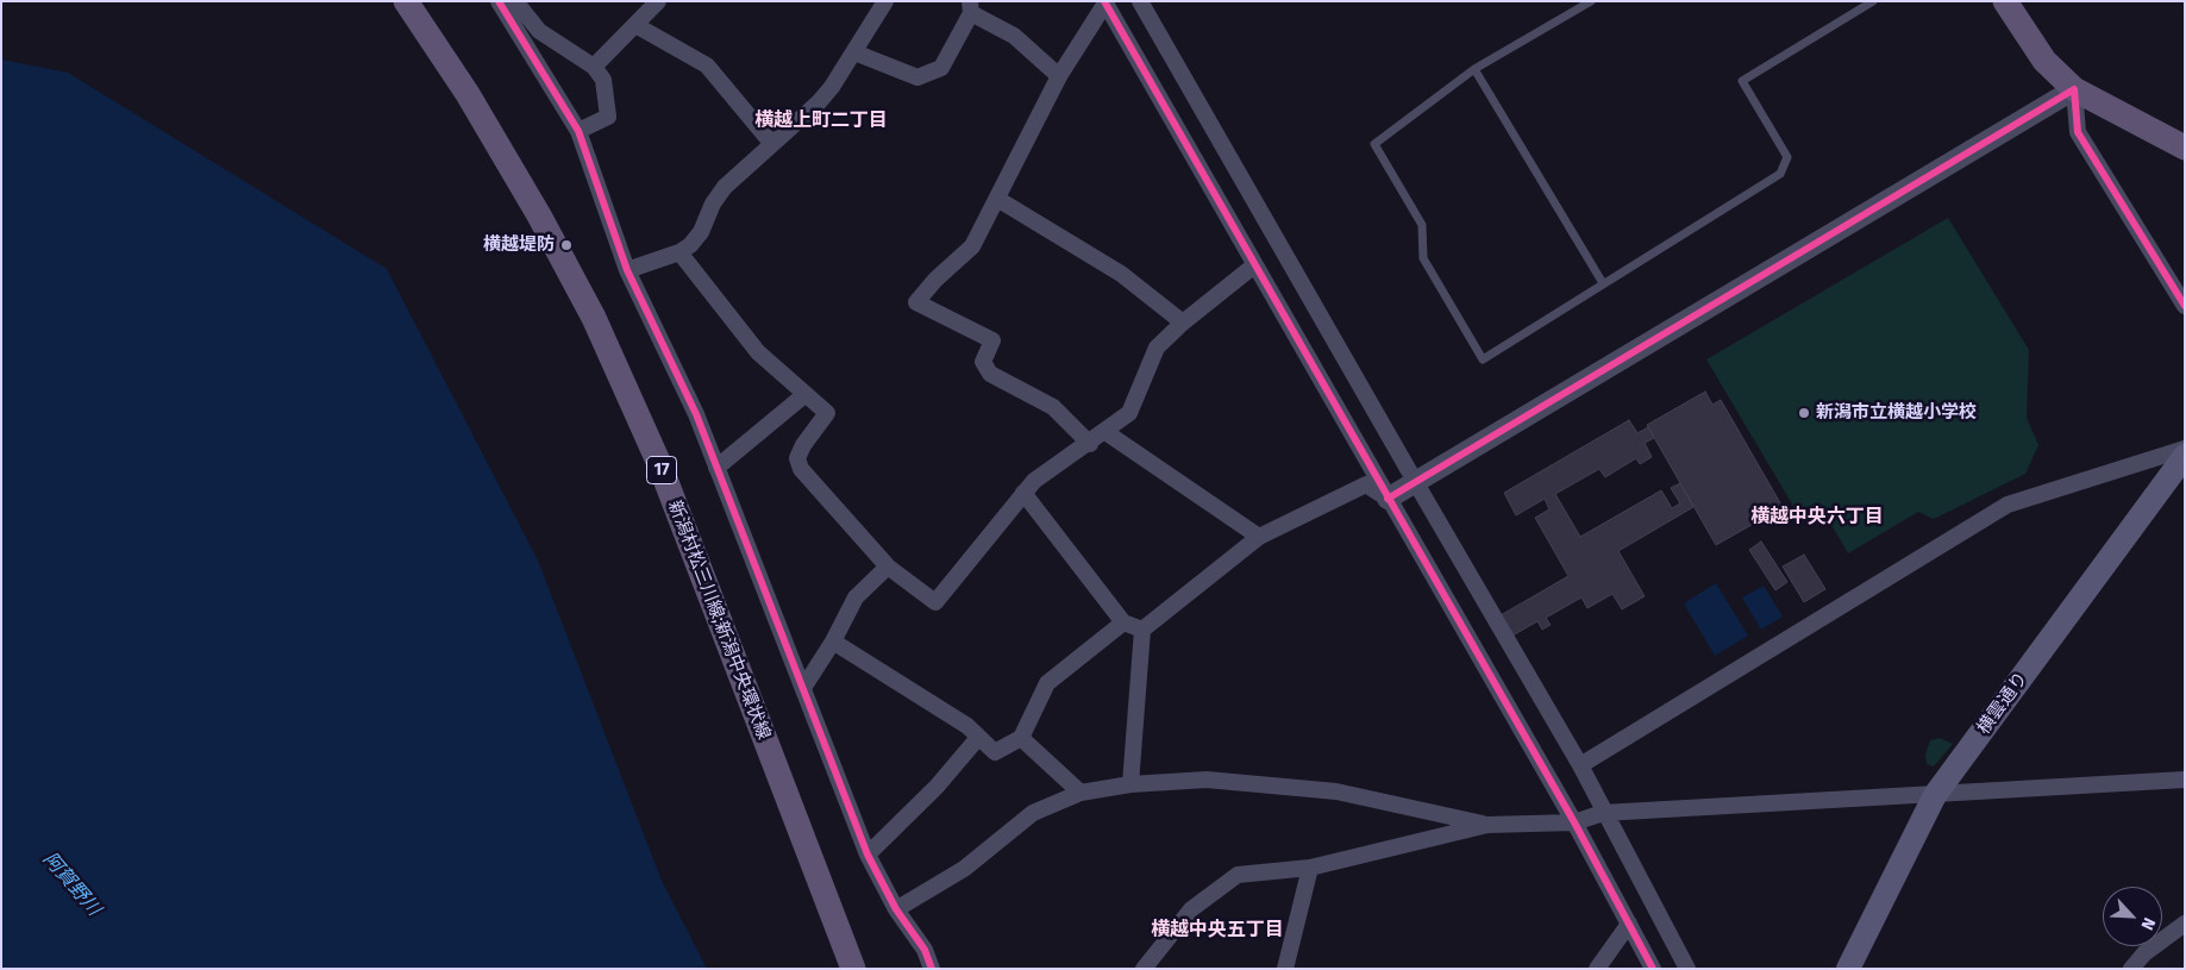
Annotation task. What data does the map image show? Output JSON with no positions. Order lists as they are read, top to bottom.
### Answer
{
  "streets": {
    "main road": ["17", "新潟村松三川線;新潟中央環状線", "横雲通り"]
  },
  "districts": ["横越上町二丁目", "横越中央六丁目", "横越中央五丁目"],
  "water": ["阿賀野川"],
  "places": ["横越堤防", "新潟市立横越小学校"],
  "north": "bottom right"
}
